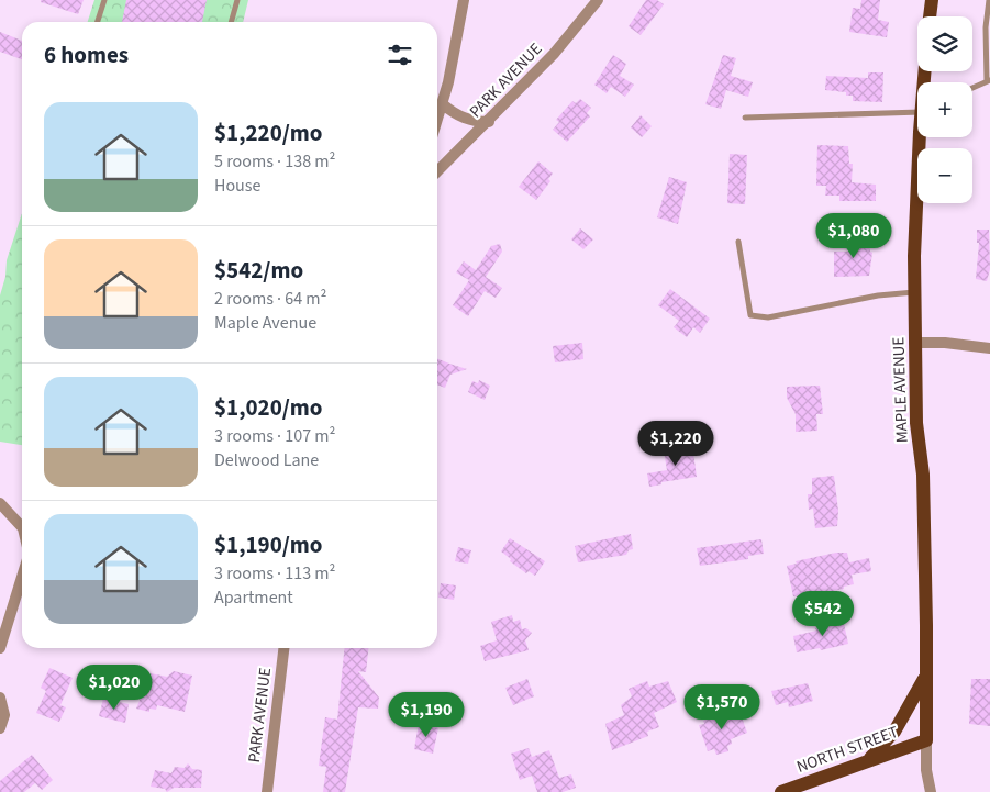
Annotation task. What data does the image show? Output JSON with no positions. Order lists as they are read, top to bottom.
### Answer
{
  "streets": {
    "main road": ["MAPLE AVENUE", "NORTH STREET"],
    "street": ["PARK AVENUE"]
  },
  "crossings": [
    ["MAPLE AVENUE", "NORTH STREET"]
  ],
  "page": {
    "map_buttons": ["+", "−"],
    "heading": "6 homes",
    "list": [
      {
        "name": "$1,220/mo",
        "note": "5 rooms · 138 m² · House"
      },
      {
        "name": "$542/mo",
        "note": "2 rooms · 64 m² · Maple Avenue"
      },
      {
        "name": "$1,020/mo",
        "note": "3 rooms · 107 m² · Delwood Lane"
      },
      {
        "name": "$1,190/mo",
        "note": "3 rooms · 113 m² · Apartment"
      }
    ],
    "price": [
      "$1,080",
      "$1,220",
      "$542",
      "$1,020",
      "$1,570",
      "$1,190"
    ]
  }
}
